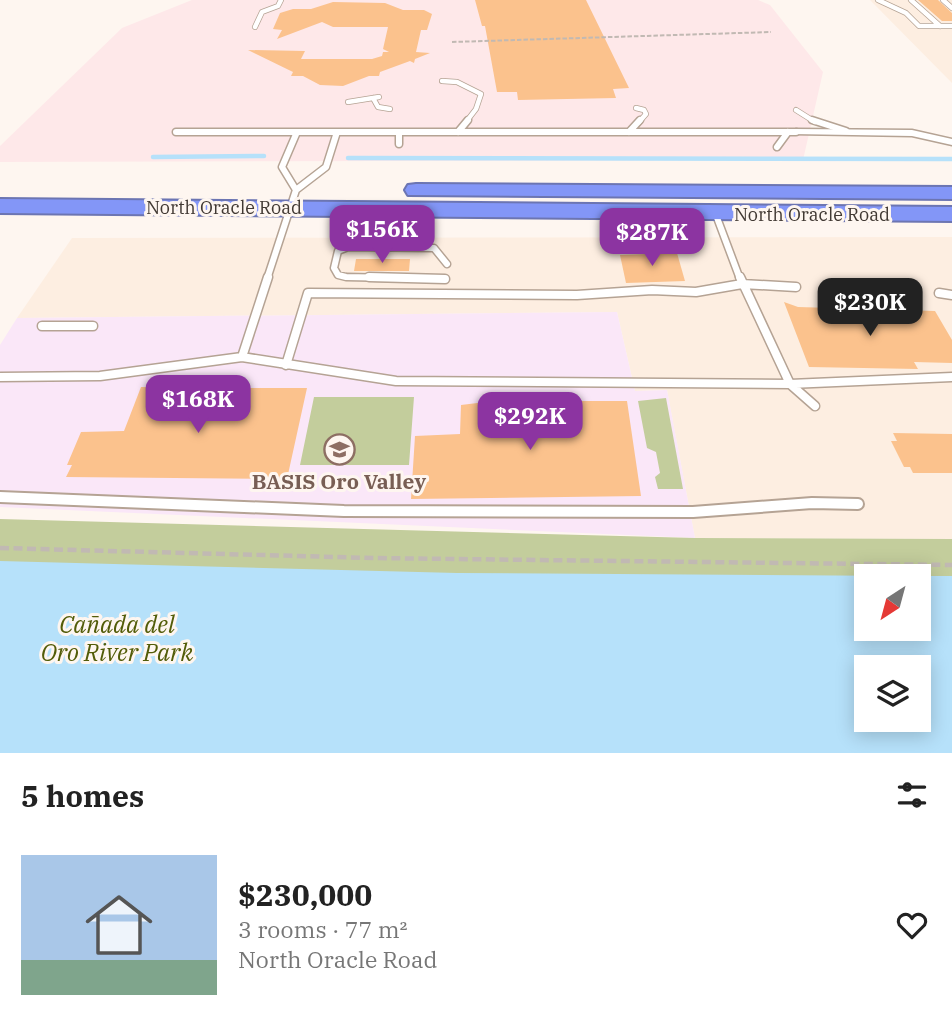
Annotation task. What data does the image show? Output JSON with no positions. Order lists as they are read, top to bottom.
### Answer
{
  "streets": {
    "highway": ["North Oracle Road"]
  },
  "parks": ["Cañada del Oro River Park"],
  "places": {
    "school or university": ["BASIS Oro Valley"]
  },
  "north": "bottom left",
  "page": {
    "price": [
      "$156K",
      "$287K",
      "$230K",
      "$168K",
      "$292K"
    ],
    "heading": "5 homes",
    "list": [
      {
        "name": "$230,000",
        "note": "3 rooms · 77 m² · North Oracle Road"
      }
    ]
  }
}
